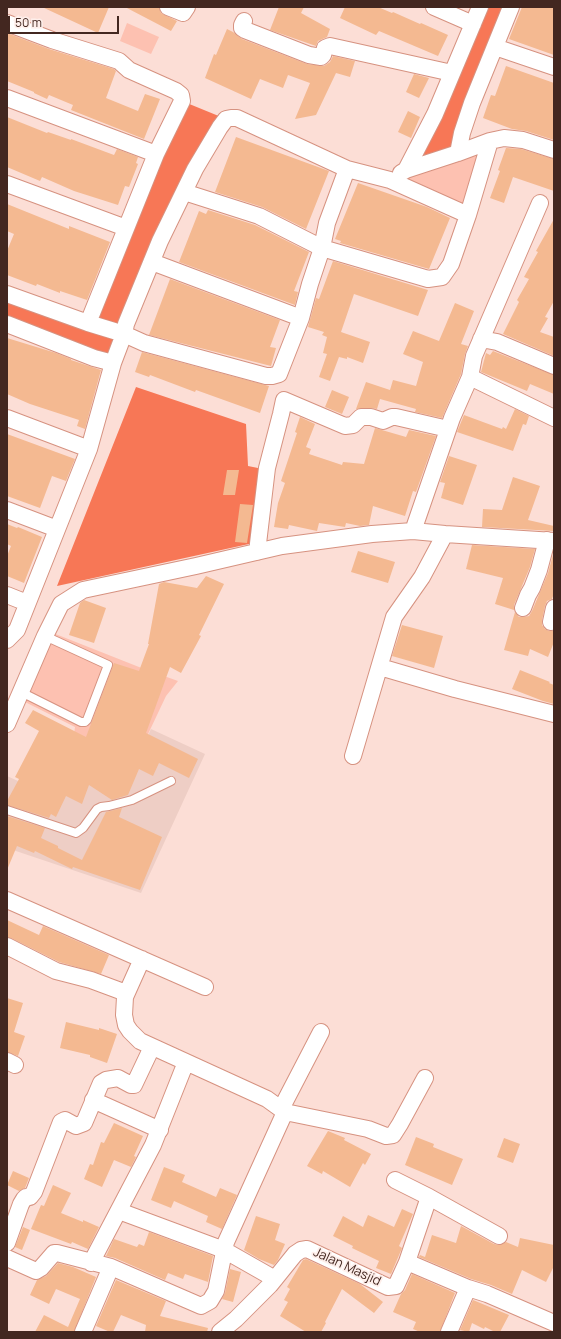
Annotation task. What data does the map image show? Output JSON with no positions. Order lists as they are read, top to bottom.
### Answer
{
  "streets": {
    "street": ["Jalan Masjid"]
  },
  "scale_bar": "50 m"
}
